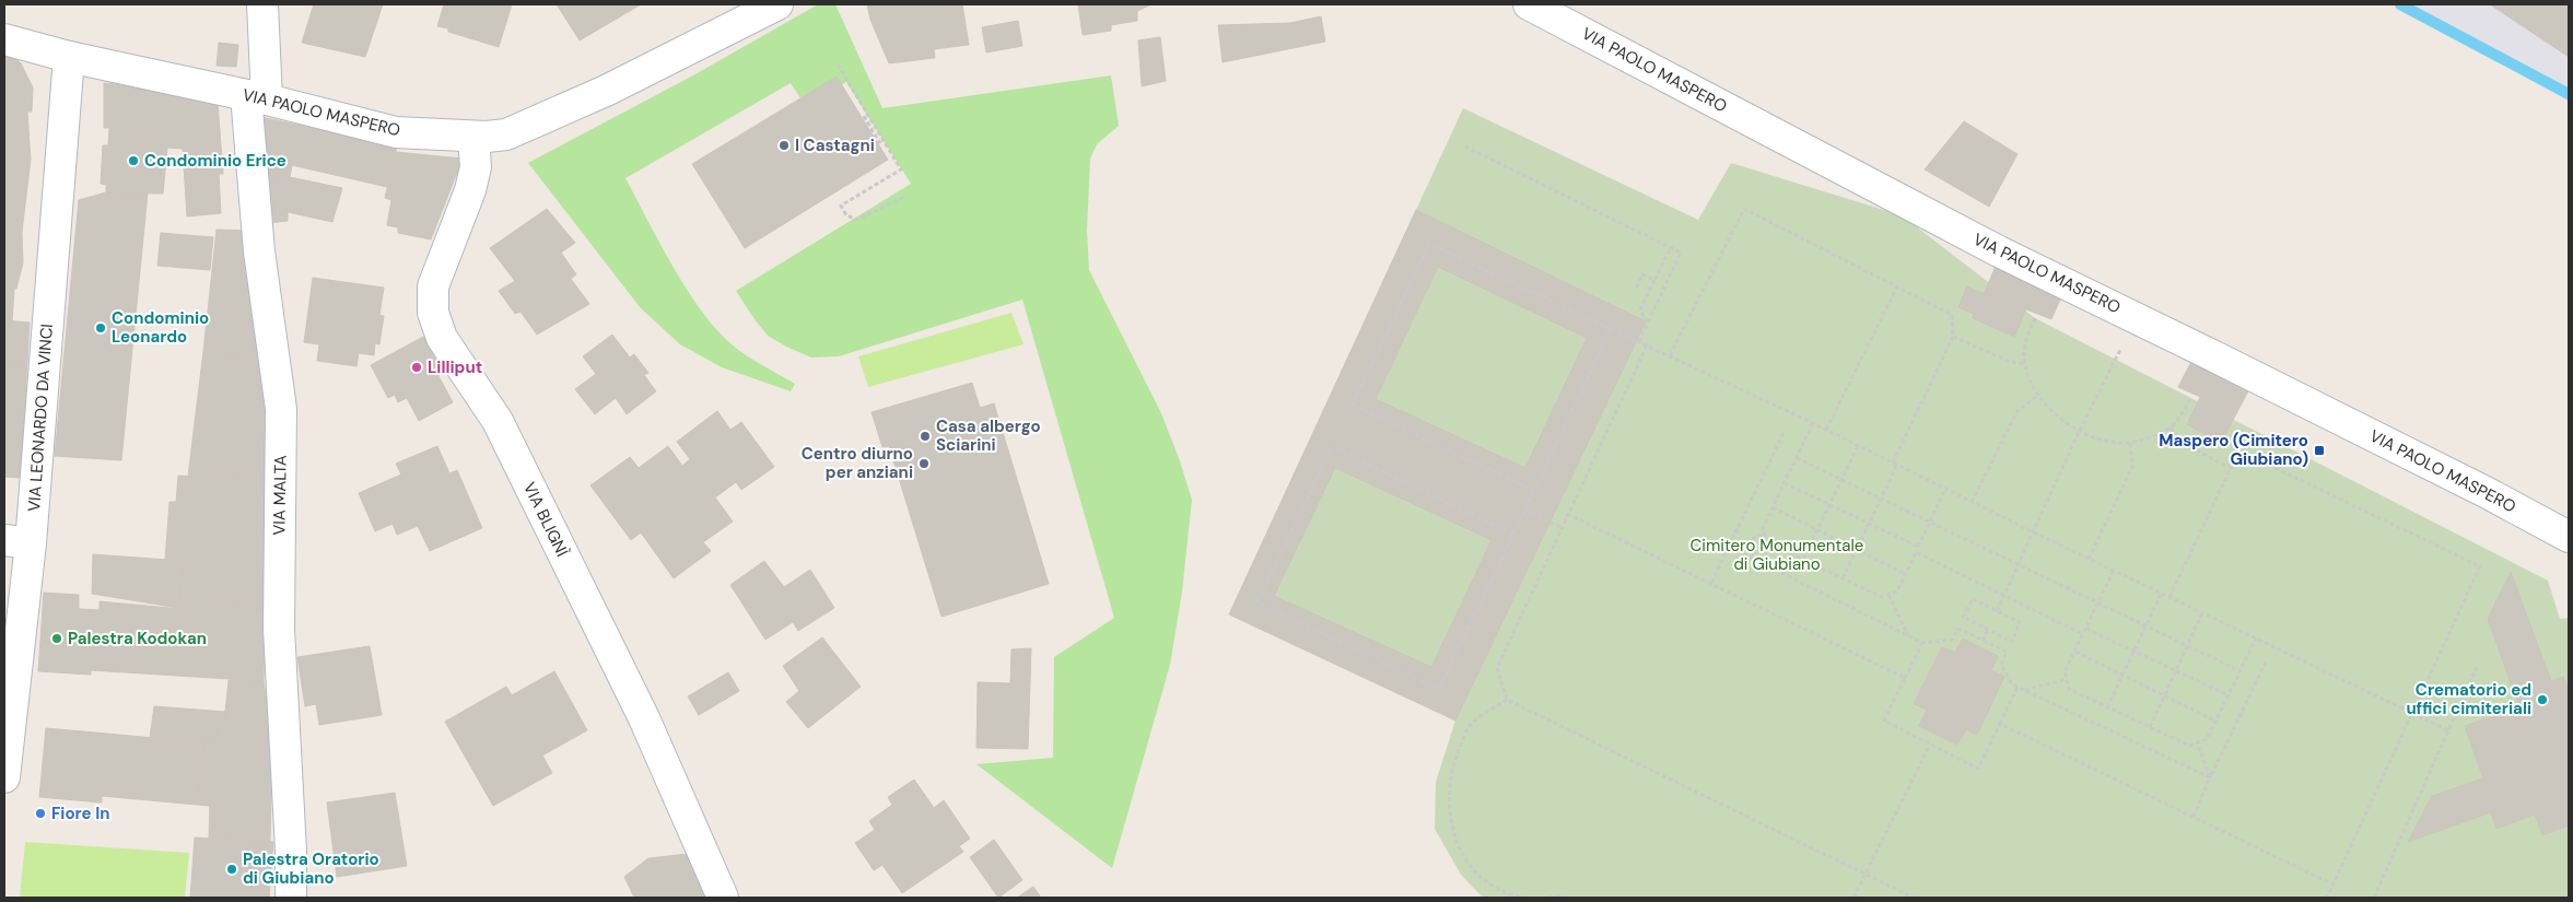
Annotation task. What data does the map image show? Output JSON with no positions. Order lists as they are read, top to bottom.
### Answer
{
  "streets": {
    "street": [
      "VIA PAOLO MASPERO",
      "VIA LEONARDO DA VINCI",
      "VIA MALTA",
      "VIA BLIGNÌ"
    ]
  },
  "crossings": [
    ["VIA PAOLO MASPERO", "VIA LEONARDO DA VINCI"],
    ["VIA PAOLO MASPERO", "VIA MALTA"],
    ["VIA PAOLO MASPERO", "VIA BLIGNÌ"]
  ],
  "parks": ["Cimitero Monumentale di Giubiano"],
  "places": {
    "other": [
      "I Castagni",
      "Condominio Erice",
      "Condominio Leonardo",
      "Lilliput",
      "Casa albergo Sciarini",
      "Centro diurno per anziani",
      "Palestra Kodokan",
      "Crematorio ed uffici cimiteriali",
      "Fiore In",
      "Palestra Oratorio di Giubiano"
    ],
    "transit": ["Maspero (Cimitero Giubiano)"]
  }
}
